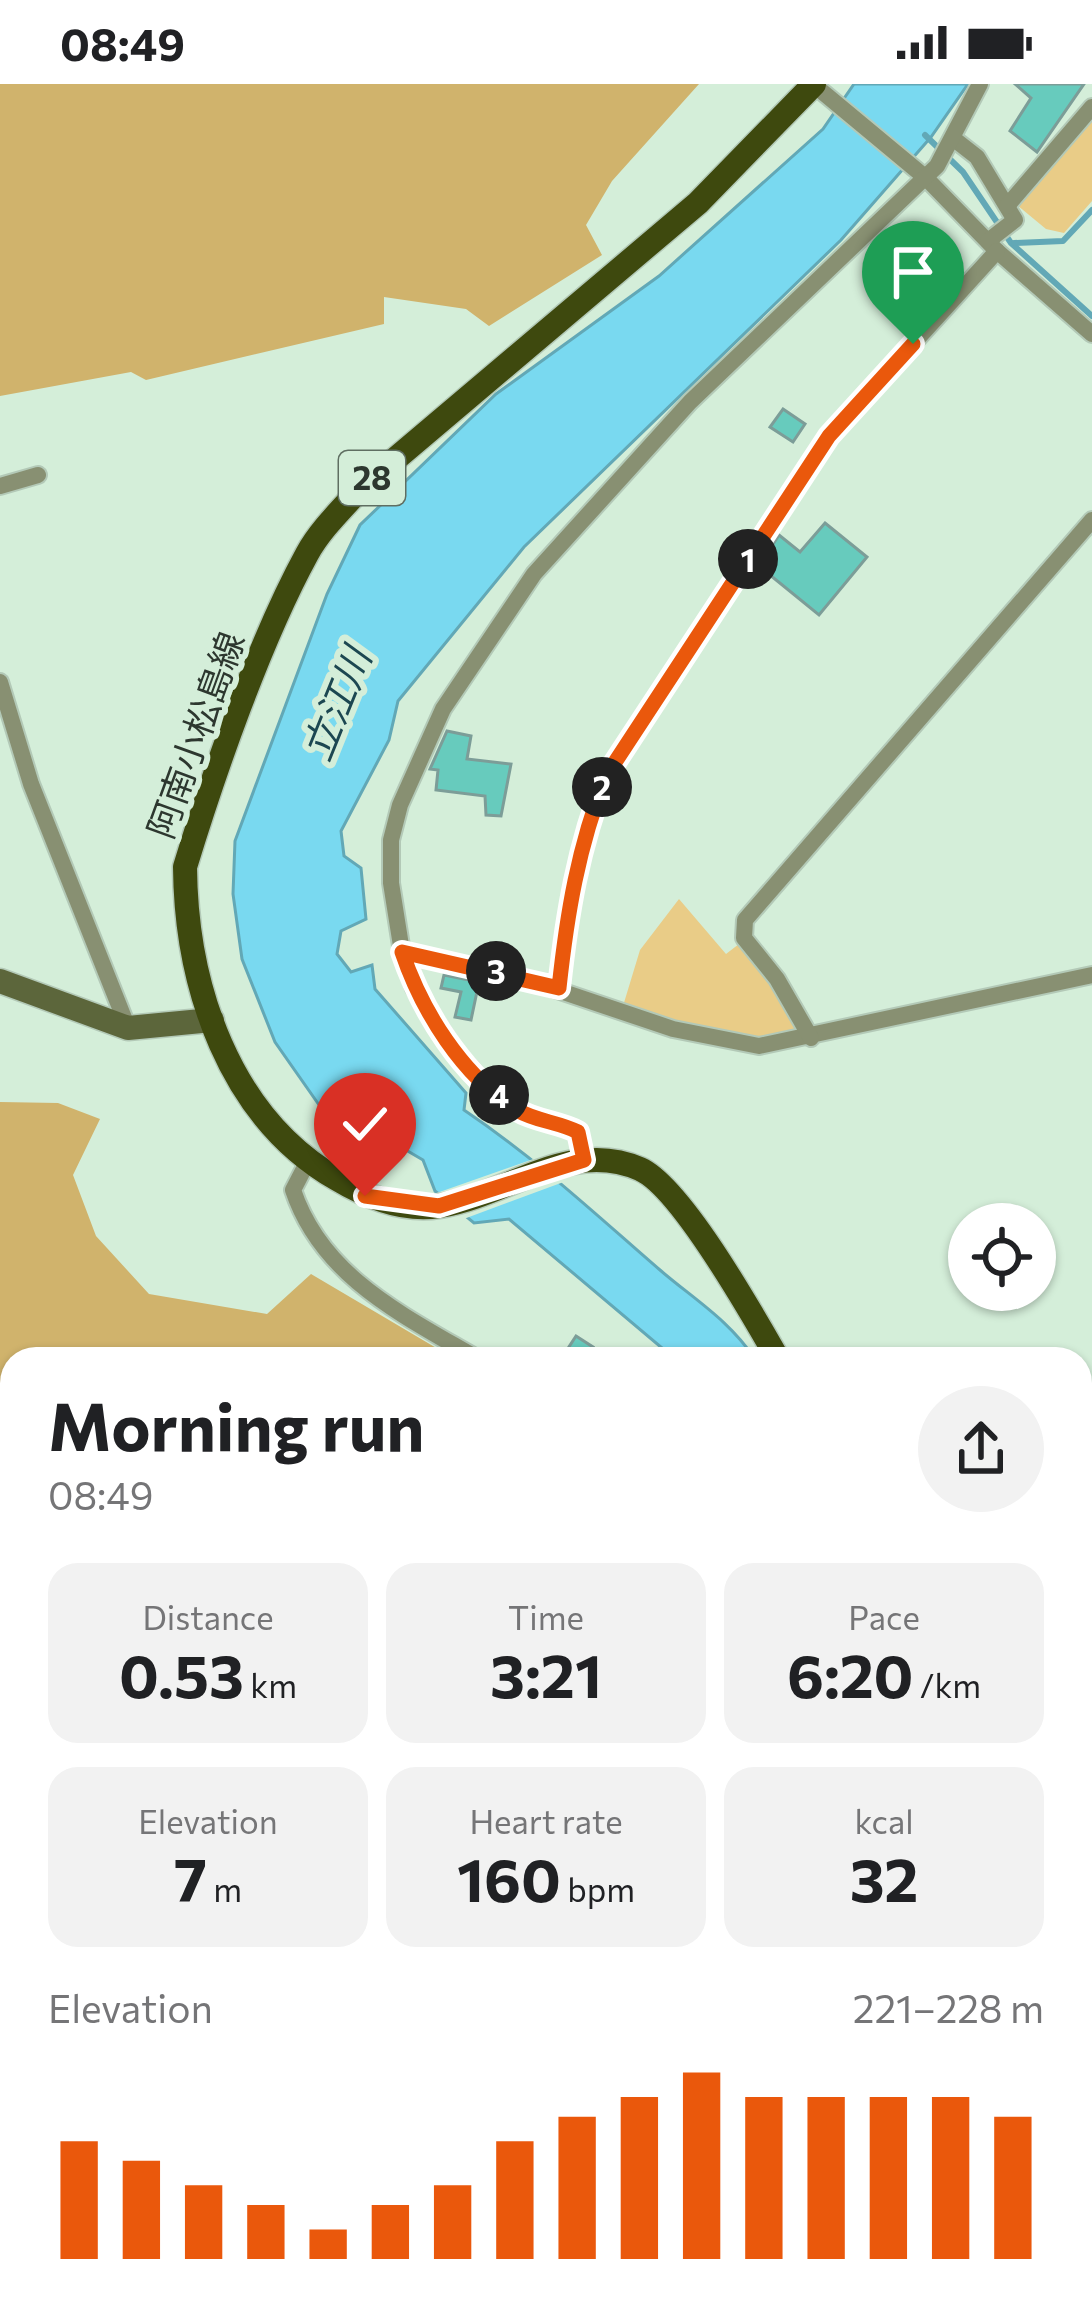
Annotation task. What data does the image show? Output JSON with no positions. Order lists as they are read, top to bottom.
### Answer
{
  "streets": {
    "main road": ["28", "阿南小松島線"]
  },
  "water": ["立江川"],
  "page": {
    "status": "08:49",
    "pins": [
      "1",
      "2",
      "3",
      "4"
    ],
    "heading": ["Morning run", "08:49"],
    "stats": [
      ["Distance", "0.53 km"],
      ["Time", "3:21"],
      ["Pace", "6:20 /km"],
      ["Elevation", "7 m"],
      ["Heart rate", "160 bpm"],
      ["kcal", "32"]
    ],
    "chart": ["Elevation", "221–228 m"]
  }
}
